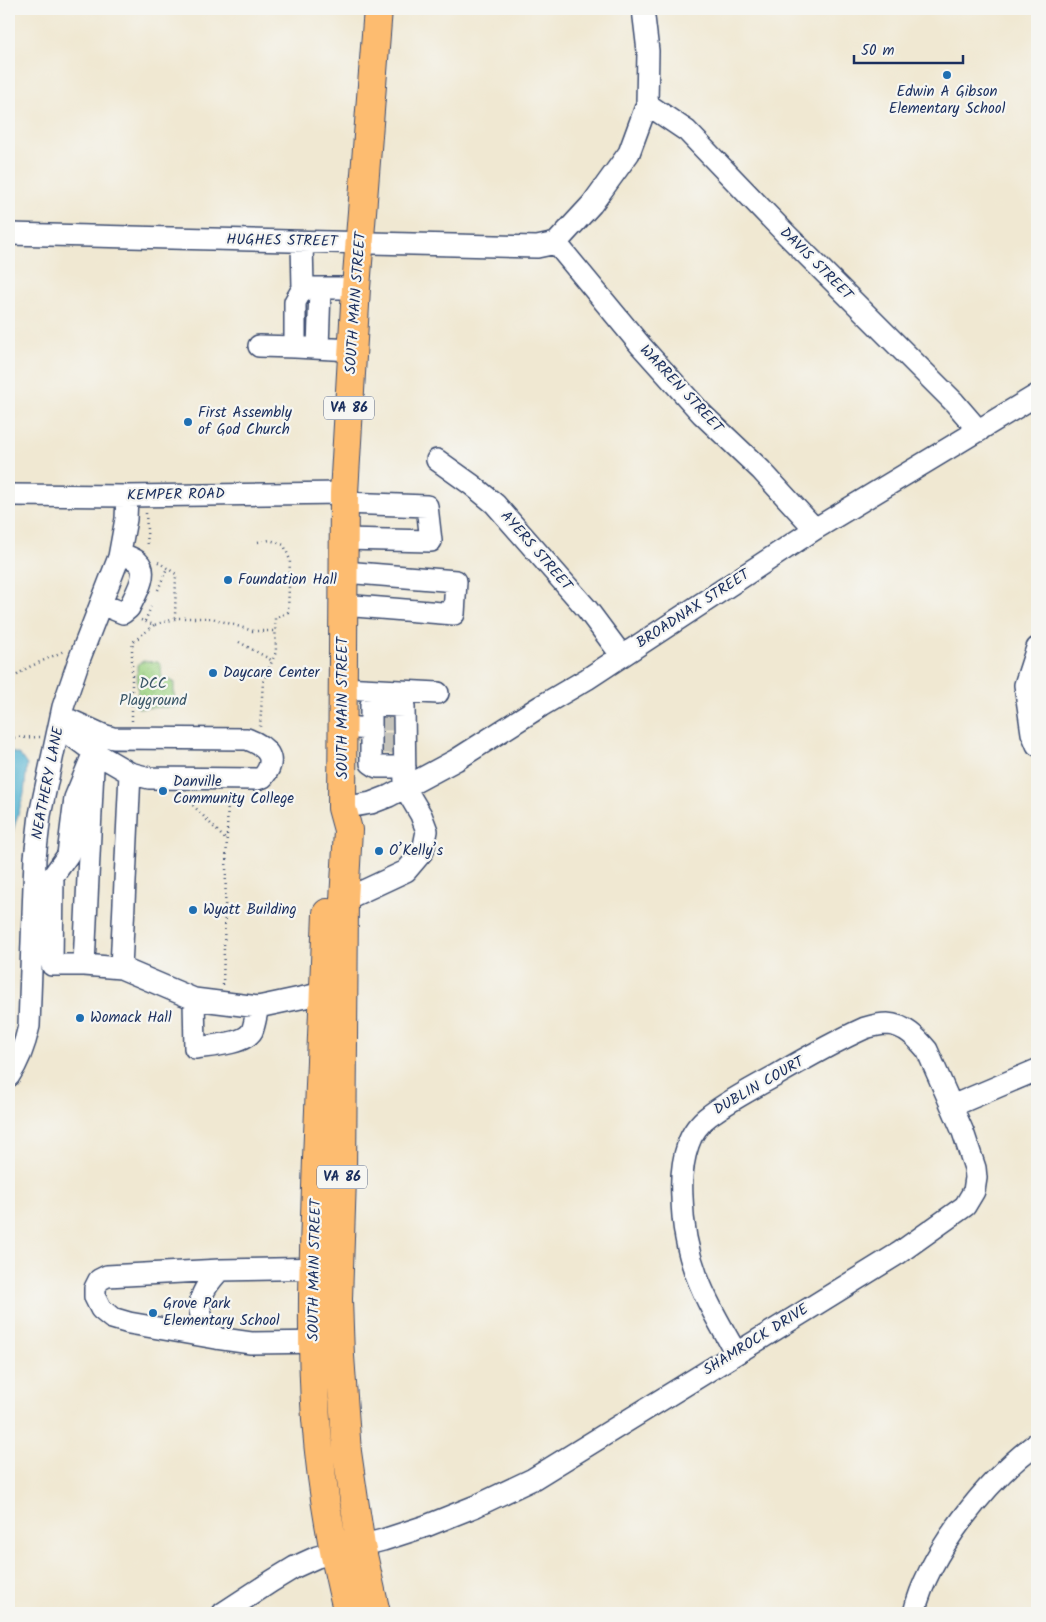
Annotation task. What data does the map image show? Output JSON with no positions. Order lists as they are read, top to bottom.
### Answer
{
  "streets": {
    "main road": ["SOUTH MAIN STREET", "VA 86"],
    "street": [
      "HUGHES STREET",
      "DAVIS STREET",
      "WARREN STREET",
      "KEMPER ROAD",
      "AYERS STREET",
      "BROADNAX STREET",
      "NEATHERY LANE",
      "DUBLIN COURT",
      "SHAMROCK DRIVE"
    ]
  },
  "crossings": [
    ["HUGHES STREET", "SOUTH MAIN STREET"],
    ["HUGHES STREET", "WARREN STREET"],
    ["DAVIS STREET", "BROADNAX STREET"],
    ["SOUTH MAIN STREET", "KEMPER ROAD"],
    ["SOUTH MAIN STREET", "BROADNAX STREET"],
    ["SOUTH MAIN STREET", "SHAMROCK DRIVE"],
    ["WARREN STREET", "BROADNAX STREET"],
    ["KEMPER ROAD", "NEATHERY LANE"],
    ["AYERS STREET", "BROADNAX STREET"],
    ["DUBLIN COURT", "SHAMROCK DRIVE"]
  ],
  "parks": ["DCC Playground"],
  "places": [
    "Edwin A Gibson Elementary School",
    "First Assembly of God Church",
    "Foundation Hall",
    "Daycare Center",
    "Danville Community College",
    "O’Kelly’s",
    "Wyatt Building",
    "Womack Hall",
    "Grove Park Elementary School"
  ],
  "scale_bar": "50 m"
}
